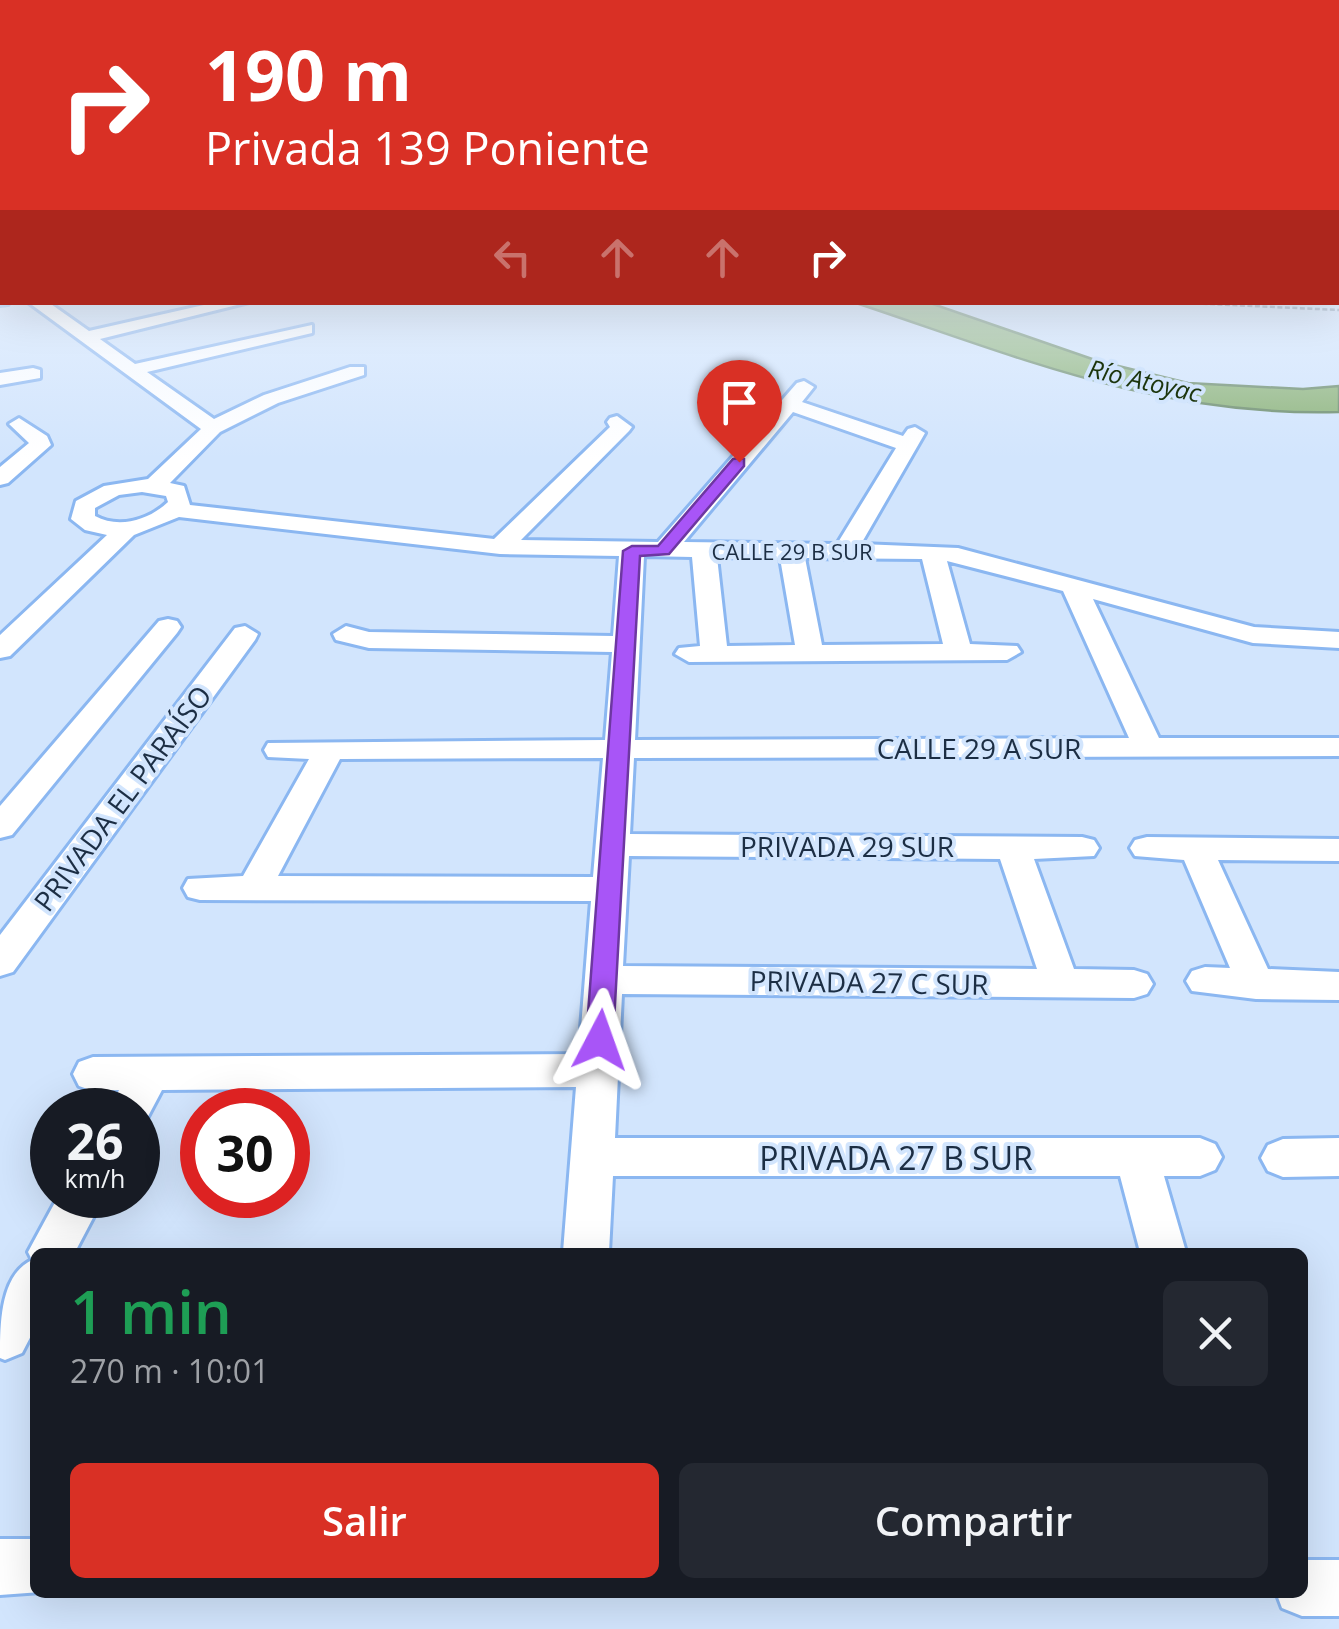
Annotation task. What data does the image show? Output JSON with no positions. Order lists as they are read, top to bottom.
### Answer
{
  "streets": {
    "street": [
      "CALLE 29 B SUR",
      "CALLE 29 A SUR",
      "PRIVADA EL PARAÍSO",
      "PRIVADA 29 SUR",
      "PRIVADA 27 C SUR",
      "PRIVADA 27 B SUR"
    ]
  },
  "water": ["Río Atoyac"],
  "page": {
    "turn": ["190 m", "Privada 139 Poniente"],
    "speed": "26 km/h",
    "limit": "30",
    "heading": ["1 min", "270 m · 10:01"],
    "buttons": ["Salir", "Compartir"]
  }
}
